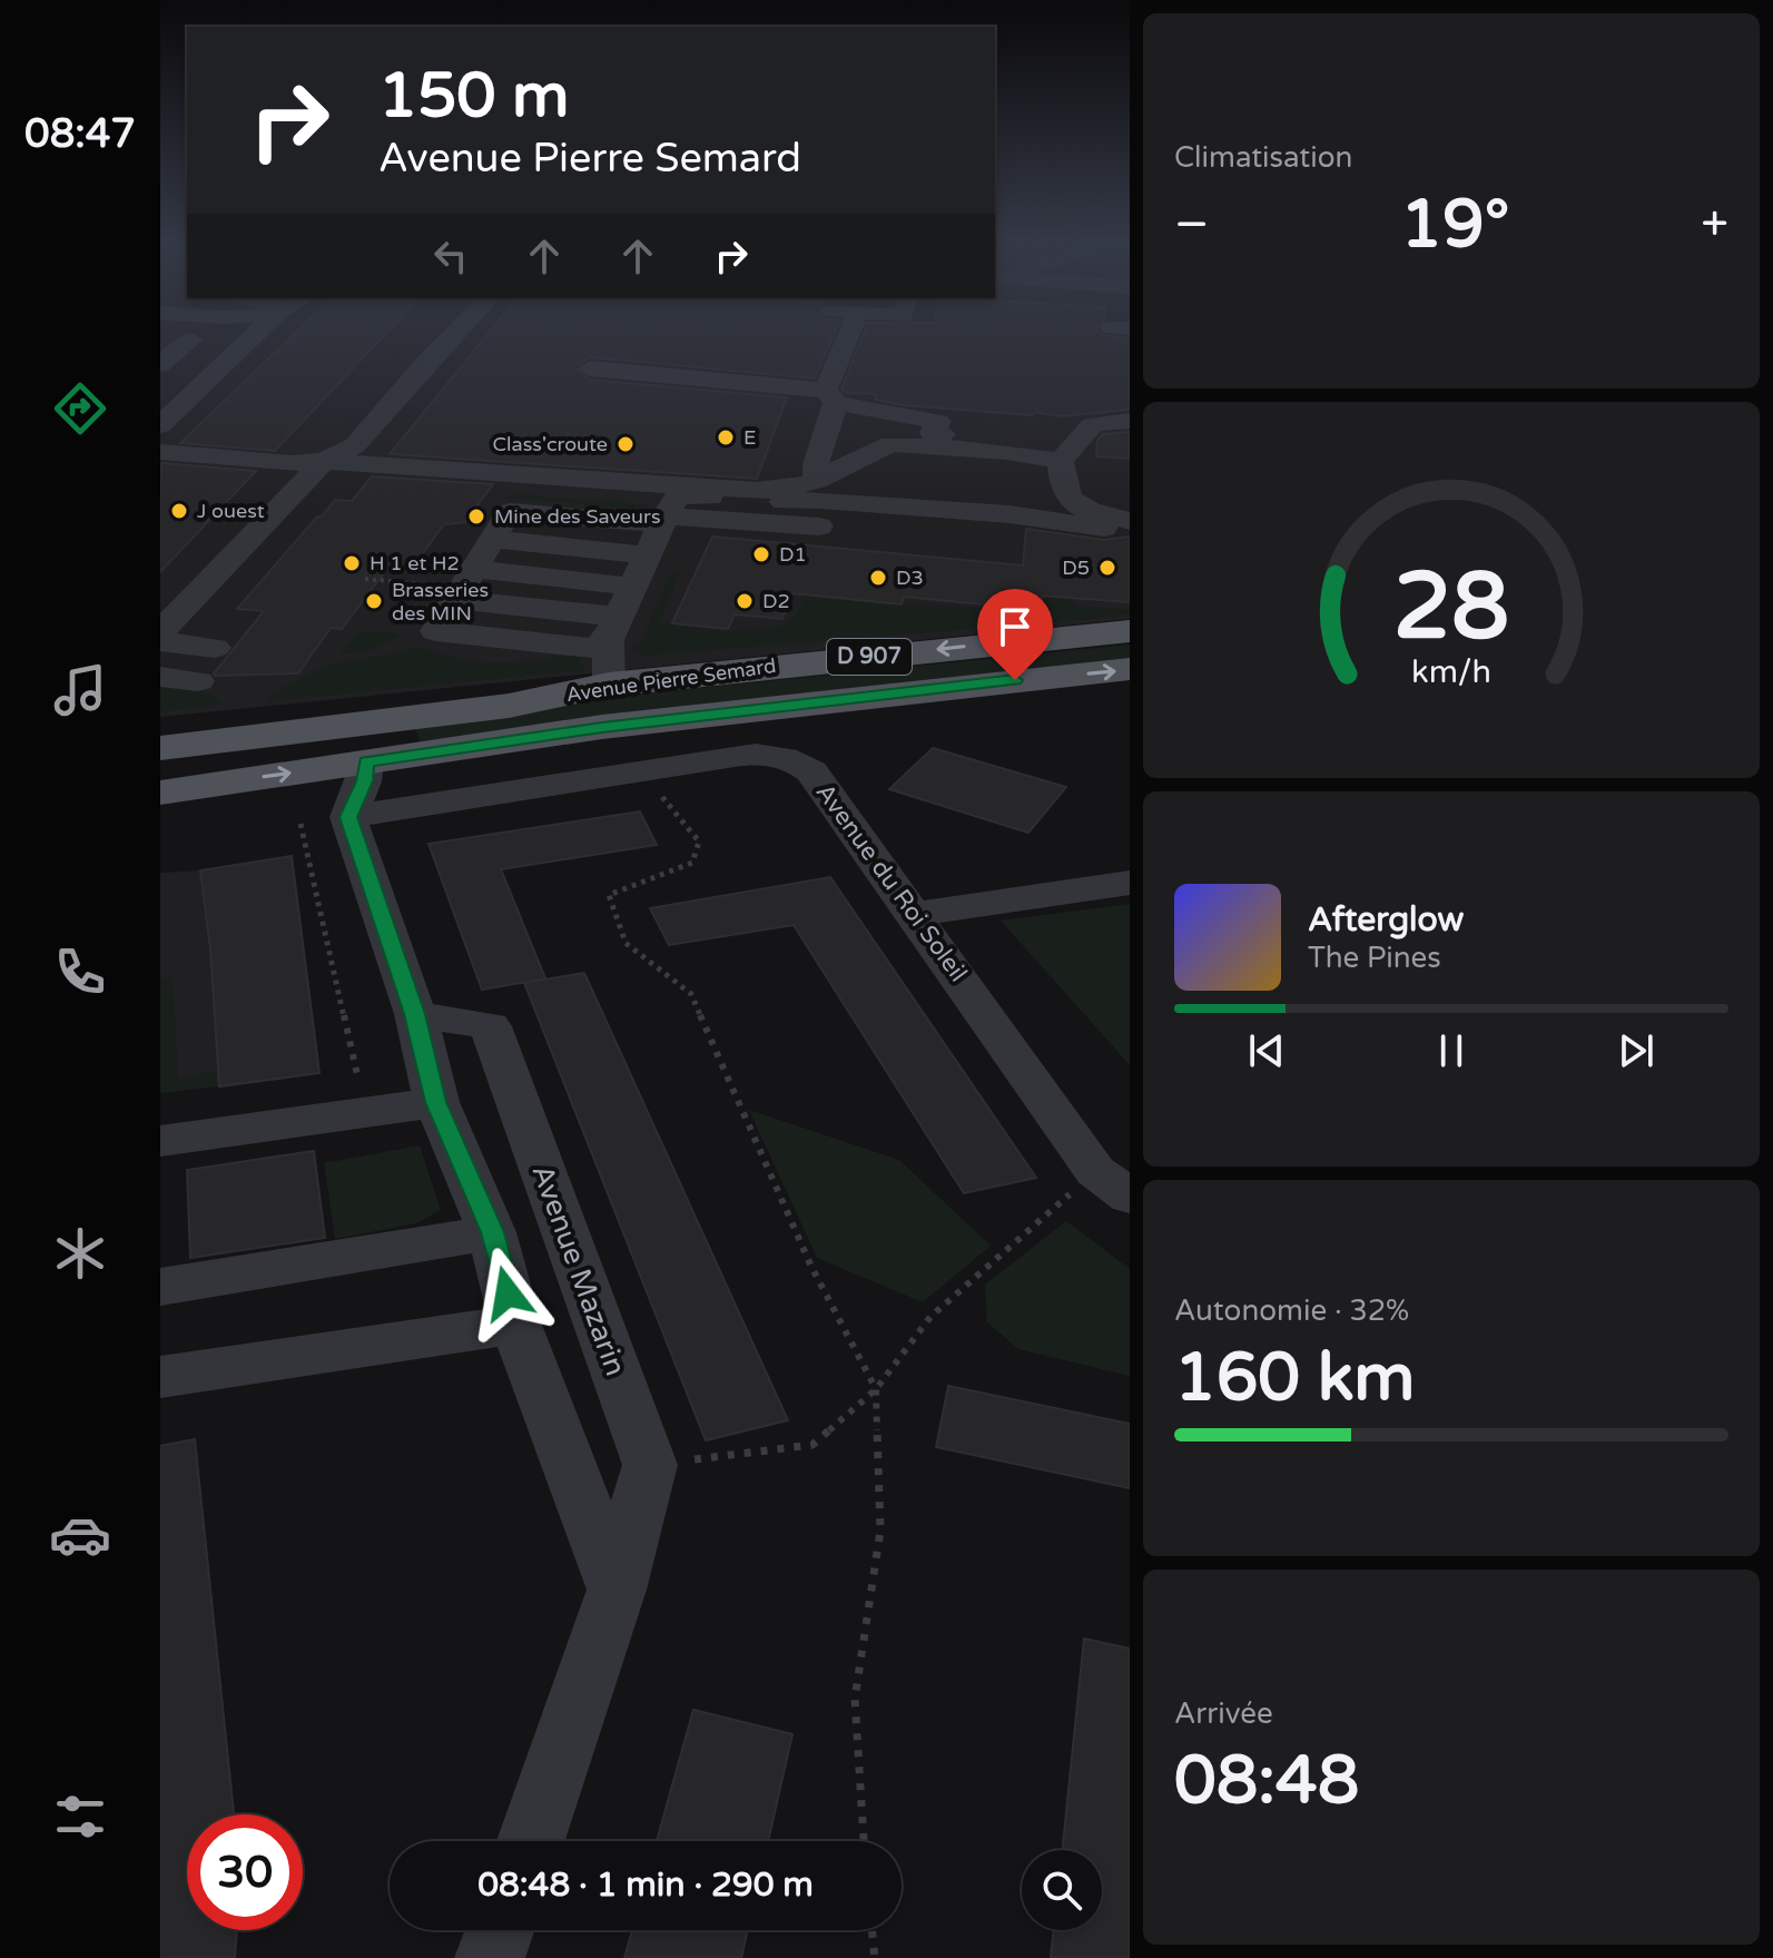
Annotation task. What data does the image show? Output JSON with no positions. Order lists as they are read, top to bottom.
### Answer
{
  "streets": {
    "main road": ["D 907", "Avenue Pierre Semard"],
    "street": ["Avenue du Roi Soleil", "Avenue Mazarin"]
  },
  "places": [
    "E",
    "Class'croute",
    "J ouest",
    "Mine des Saveurs",
    "D1",
    "H 1 et H2",
    "D5",
    "D3",
    "Brasseries des MIN",
    "D2"
  ],
  "page": {
    "tabs": "08:47",
    "tile": [
      "Climatisation",
      ["Autonomie · 32%", "160 km"],
      ["Arrivée", "08:48"]
    ],
    "turn": ["150 m", "Avenue Pierre Semard"],
    "heat": ["−", "19°", "+"],
    "song": ["Afterglow", "The Pines"],
    "limit": "30",
    "trip": "08:48 · 1 min · 290 m",
    "gauge": ["28", "km/h"]
  }
}
